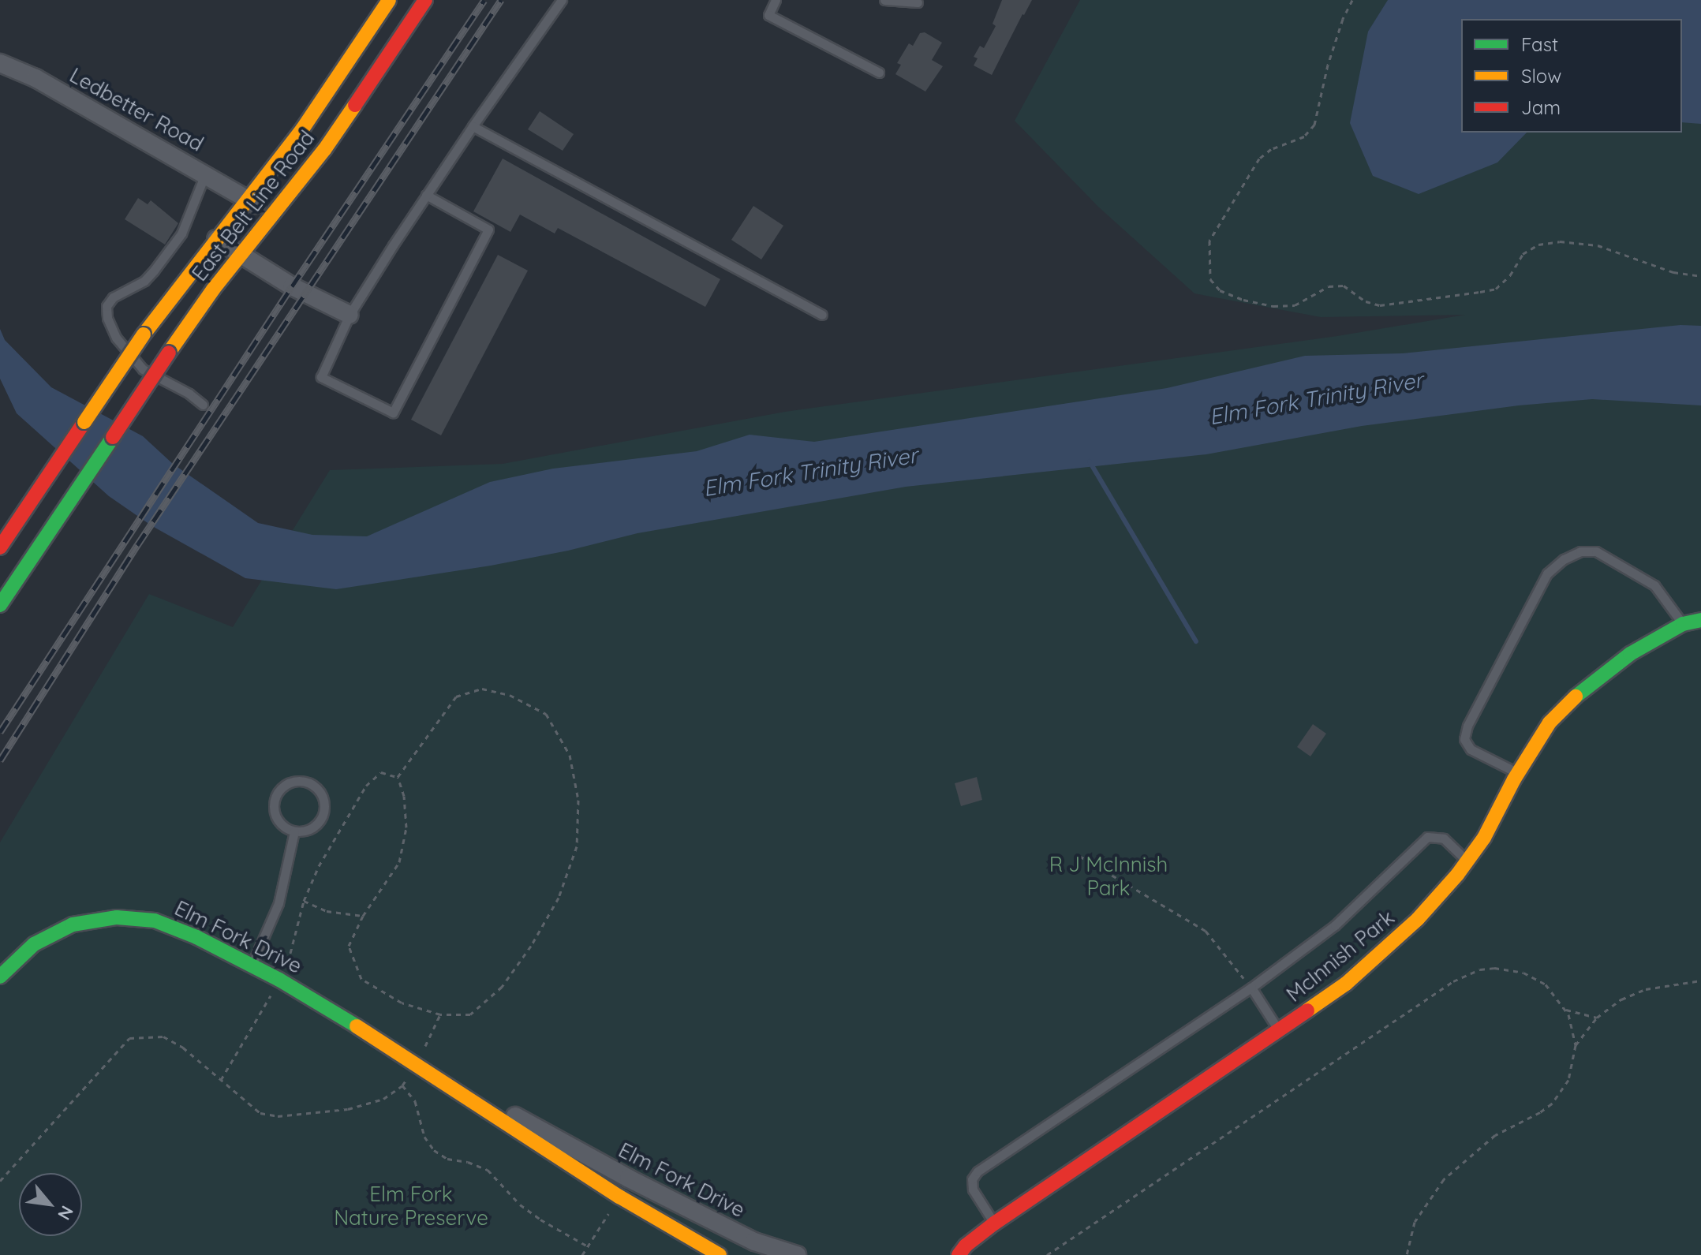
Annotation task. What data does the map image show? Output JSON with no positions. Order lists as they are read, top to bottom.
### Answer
{
  "streets": {
    "street": [
      "Ledbetter Road",
      "East Belt Line Road",
      "Elm Fork Drive",
      "McInnish Park"
    ]
  },
  "crossings": [
    ["Ledbetter Road", "East Belt Line Road"]
  ],
  "water": ["Elm Fork Trinity River"],
  "parks": ["R J McInnish Park", "Elm Fork Nature Preserve"],
  "legend": ["Fast", "Slow", "Jam"],
  "north": "bottom right"
}
